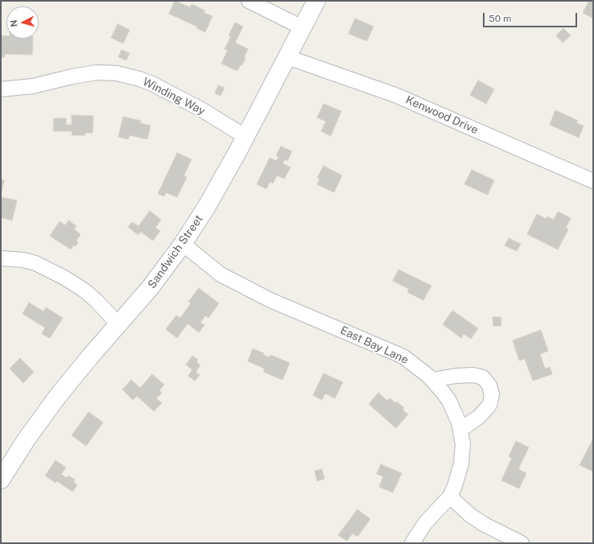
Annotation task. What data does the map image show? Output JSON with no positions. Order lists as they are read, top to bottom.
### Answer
{
  "streets": {
    "street": [
      "Winding Way",
      "Kenwood Drive",
      "Sandwich Street",
      "East Bay Lane"
    ]
  },
  "crossings": [
    ["Winding Way", "Sandwich Street"],
    ["Kenwood Drive", "Sandwich Street"],
    ["Sandwich Street", "East Bay Lane"]
  ],
  "scale_bar": "50 m",
  "north": "left"
}
